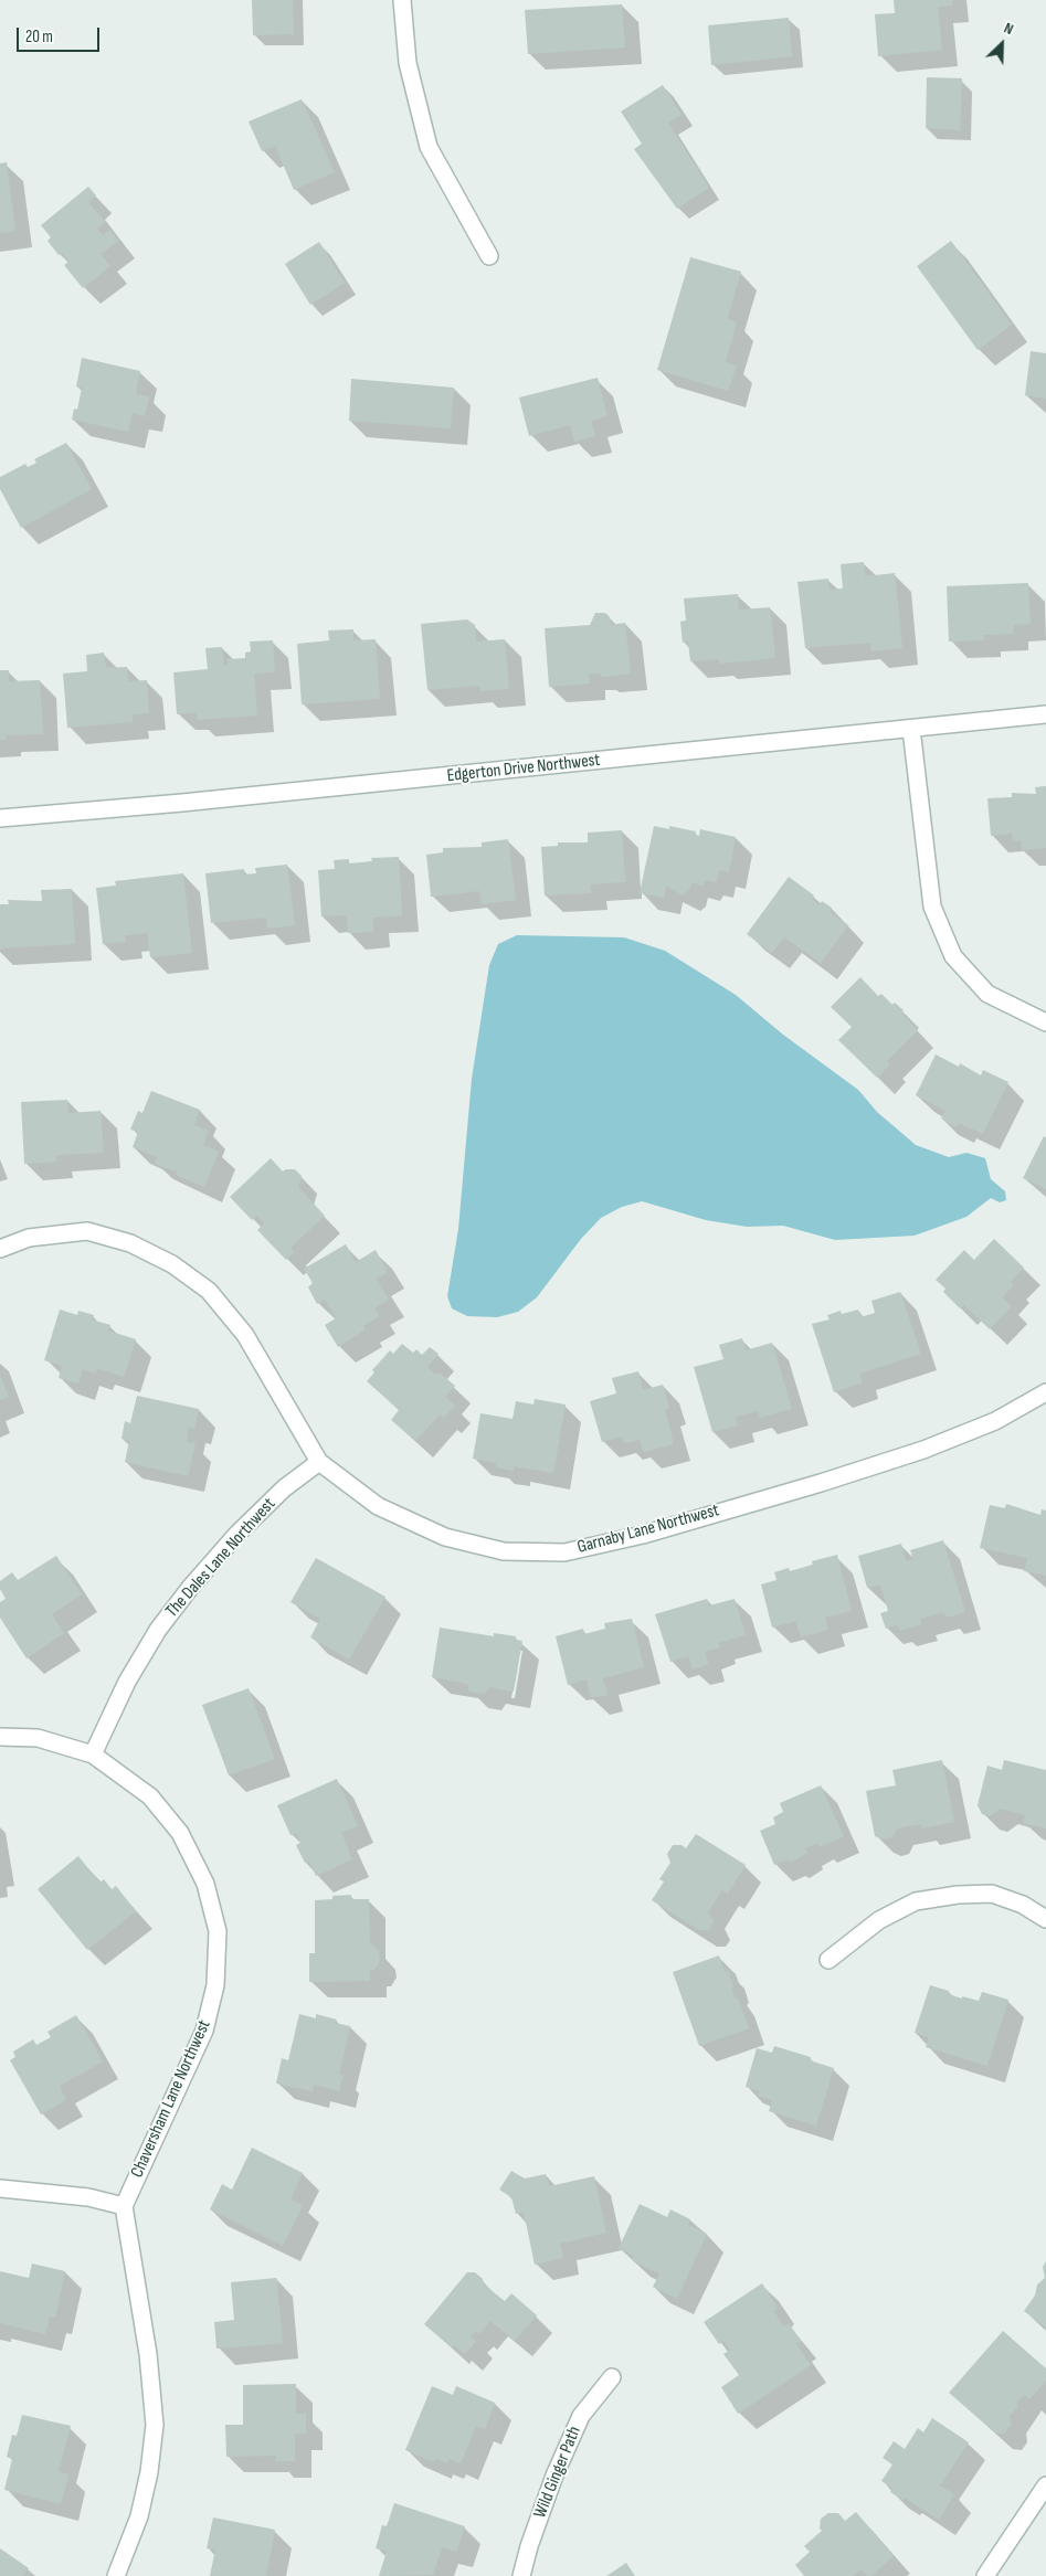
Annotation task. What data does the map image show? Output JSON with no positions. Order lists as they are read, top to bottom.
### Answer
{
  "streets": {
    "street": [
      "Edgerton Drive Northwest",
      "Garnaby Lane Northwest",
      "The Dales Lane Northwest",
      "Chaversham Lane Northwest",
      "Wild Ginger Path"
    ]
  },
  "crossings": [
    ["Garnaby Lane Northwest", "The Dales Lane Northwest"],
    ["The Dales Lane Northwest", "Chaversham Lane Northwest"]
  ],
  "scale_bar": "20 m",
  "north": "top right"
}
